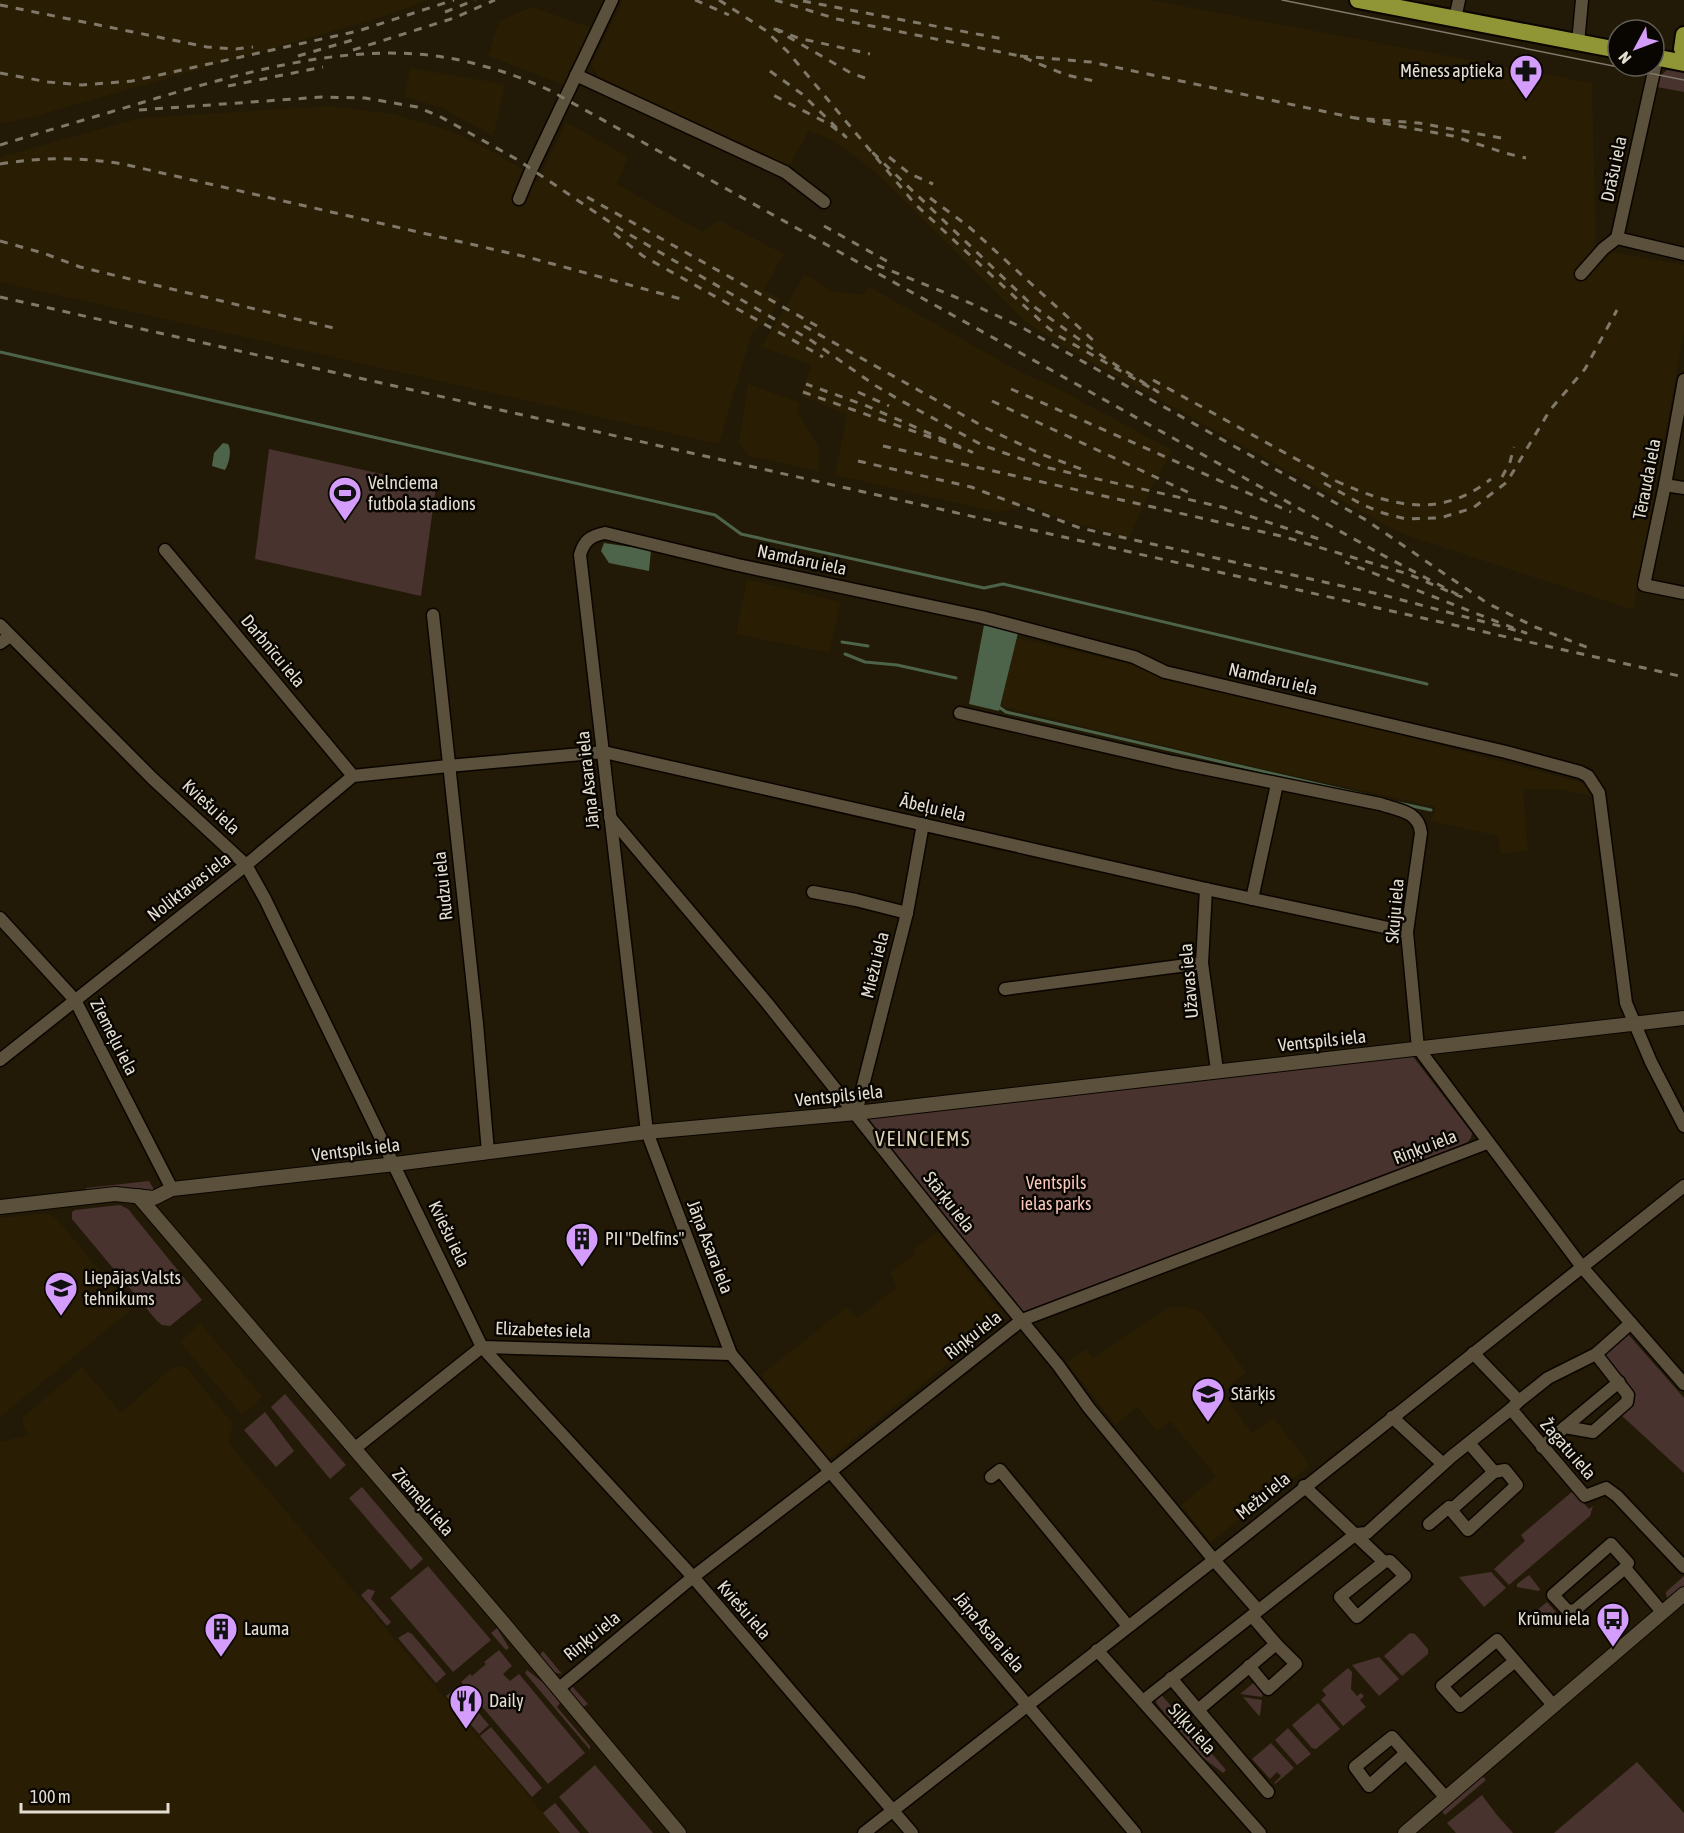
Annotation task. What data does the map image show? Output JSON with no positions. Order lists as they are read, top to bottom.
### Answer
{
  "streets": {
    "street": [
      "Drāšu iela",
      "Tērauda iela",
      "Namdaru iela",
      "Darbnīcu iela",
      "Jāņa Asara iela",
      "Kviešu iela",
      "Ābeļu iela",
      "Rudzu iela",
      "Noliktavas iela",
      "Skuju iela",
      "Miežu iela",
      "Užavas iela",
      "Ziemeļu iela",
      "Ventspils iela",
      "Riņķu iela",
      "Stārķu iela",
      "Elizabetes iela",
      "Žagatu iela",
      "Mežu iela",
      "Siļķu iela"
    ]
  },
  "crossings": [
    ["Namdaru iela", "Jāņa Asara iela"],
    ["Namdaru iela", "Ventspils iela"],
    ["Darbnīcu iela", "Noliktavas iela"],
    ["Jāņa Asara iela", "Ābeļu iela"],
    ["Jāņa Asara iela", "Ventspils iela"],
    ["Jāņa Asara iela", "Riņķu iela"],
    ["Jāņa Asara iela", "Stārķu iela"],
    ["Jāņa Asara iela", "Elizabetes iela"],
    ["Jāņa Asara iela", "Mežu iela"],
    ["Kviešu iela", "Noliktavas iela"],
    ["Kviešu iela", "Ventspils iela"],
    ["Kviešu iela", "Riņķu iela"],
    ["Kviešu iela", "Elizabetes iela"],
    ["Kviešu iela", "Mežu iela"],
    ["Ābeļu iela", "Rudzu iela"],
    ["Ābeļu iela", "Skuju iela"],
    ["Ābeļu iela", "Miežu iela"],
    ["Ābeļu iela", "Užavas iela"],
    ["Rudzu iela", "Ventspils iela"],
    ["Noliktavas iela", "Ziemeļu iela"],
    ["Skuju iela", "Ventspils iela"],
    ["Miežu iela", "Ventspils iela"],
    ["Miežu iela", "Stārķu iela"],
    ["Užavas iela", "Ventspils iela"],
    ["Ziemeļu iela", "Ventspils iela"],
    ["Ziemeļu iela", "Riņķu iela"],
    ["Ziemeļu iela", "Elizabetes iela"],
    ["Ventspils iela", "Stārķu iela"],
    ["Riņķu iela", "Stārķu iela"],
    ["Stārķu iela", "Mežu iela"],
    ["Žagatu iela", "Mežu iela"],
    ["Mežu iela", "Siļķu iela"]
  ],
  "districts": ["VELNCIEMS"],
  "parks": ["Ventspils ielas parks"],
  "places": {
    "pharmacy": ["Mēness aptieka"],
    "sports": ["Velnciema futbola stadions"],
    "building": ["PII \"Delfīns\"", "Lauma"],
    "school or university": ["Liepājas Valsts tehnikums", "Stārķis"],
    "bus stop": ["Krūmu iela"],
    "restaurant": ["Daily"]
  },
  "scale_bar": "100 m",
  "north": "bottom left"
}
